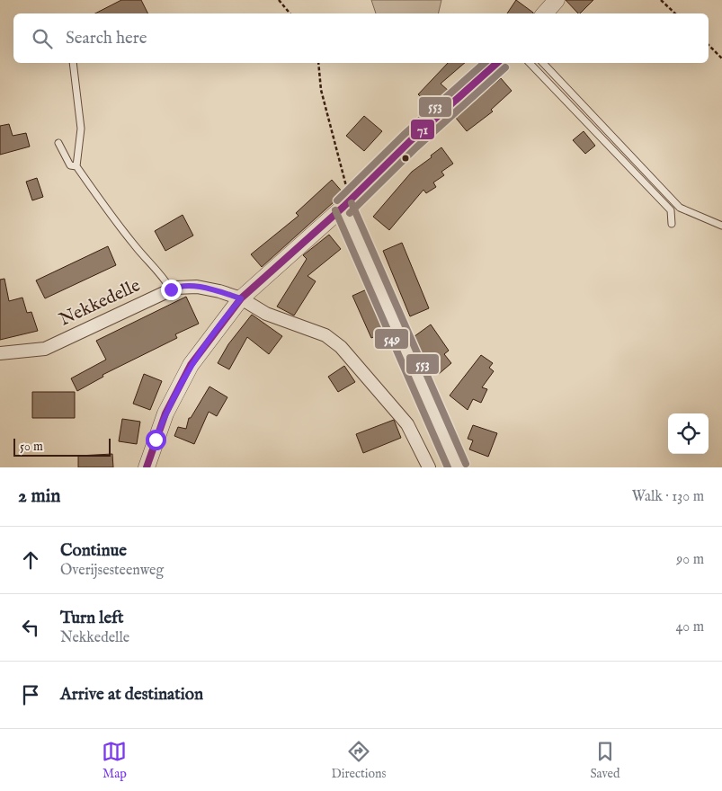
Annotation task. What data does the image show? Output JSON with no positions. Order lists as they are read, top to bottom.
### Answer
{
  "streets": {
    "street": ["Nekkedelle"]
  },
  "lines": ["transit line 71", "transit line 553", "transit line 549"],
  "scale_bar": "50 m",
  "page": {
    "search": "Search here",
    "scale": "50 m",
    "heading": ["2 min", "Walk · 130 m"],
    "list": [
      ["Continue", "Overijsesteenweg", "90 m"],
      ["Turn left", "Nekkedelle", "40 m"],
      "Arrive at destination"
    ],
    "nav": ["Map", "Directions", "Saved"]
  }
}
